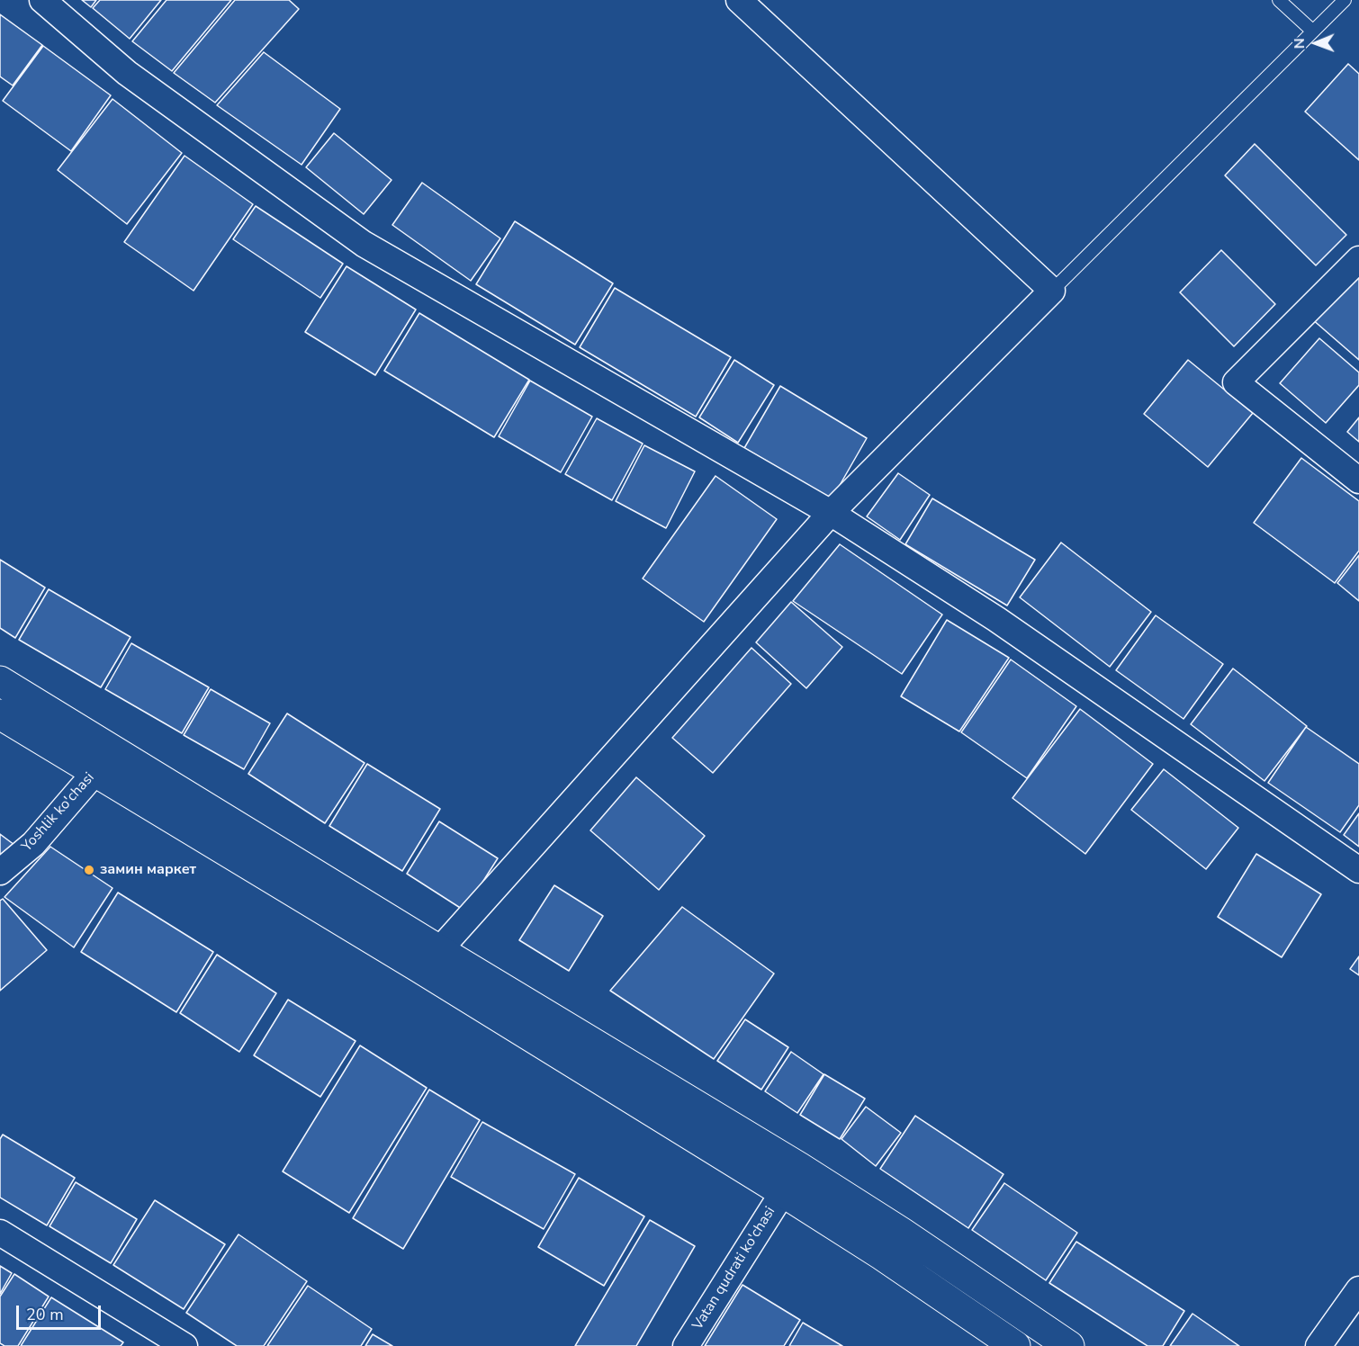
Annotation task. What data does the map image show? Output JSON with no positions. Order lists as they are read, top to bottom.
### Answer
{
  "streets": {
    "street": ["Yoshlik ko'chasi", "Vatan qudrati ko'chasi"]
  },
  "places": ["замин маркет"],
  "scale_bar": "20 m",
  "north": "left"
}
